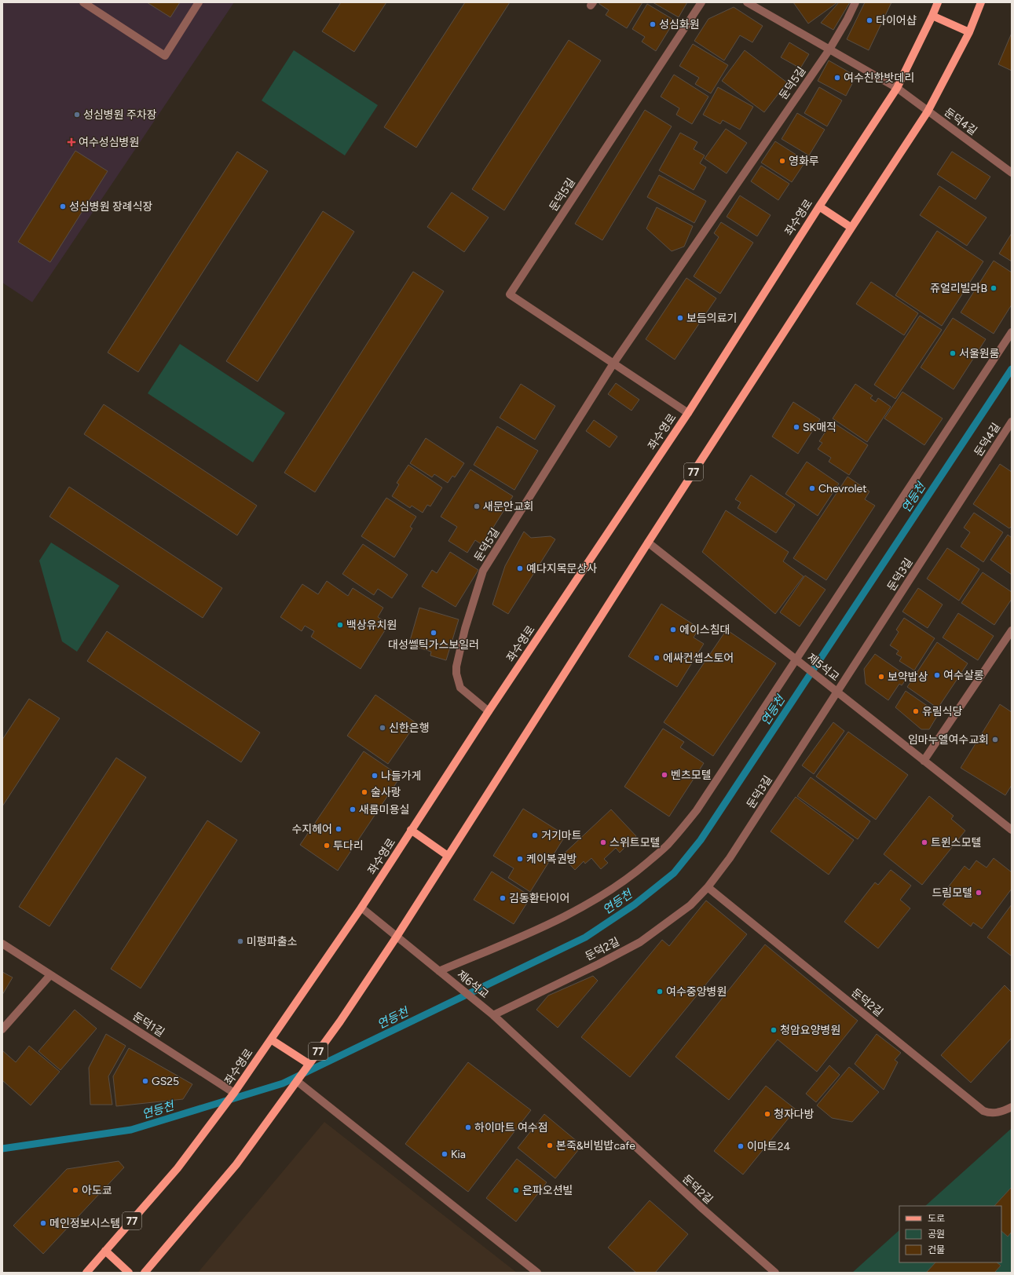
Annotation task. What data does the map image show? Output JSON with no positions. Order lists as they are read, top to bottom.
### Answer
{
  "streets": {
    "main road": ["좌수영로", "77"],
    "street": [
      "둔덕5길",
      "둔덕4길",
      "둔덕3길",
      "제5석교",
      "둔덕2길",
      "제6석교",
      "둔덕1길"
    ]
  },
  "crossings": [
    ["둔덕5길", "좌수영로"],
    ["둔덕4길", "좌수영로"],
    ["둔덕4길", "77"],
    ["둔덕4길", "둔덕3길"],
    ["좌수영로", "둔덕1길"],
    ["둔덕3길", "제5석교"],
    ["둔덕3길", "둔덕2길"],
    ["둔덕2길", "제6석교"]
  ],
  "water": ["연등천"],
  "places": {
    "other": [
      "타이어샵",
      "성심화원",
      "여수친한밧데리",
      "성심병원 주차장",
      "영화루",
      "성심병원 장례식장",
      "쥬얼리빌라B",
      "보듬의료기",
      "서울원룸",
      "SK매직",
      "Chevrolet",
      "새문안교회",
      "예다지목문상사",
      "백상유치원",
      "에이스침대",
      "대성쎌틱가스보일러",
      "에싸컨셉스토어",
      "여수살롱",
      "보약밥상",
      "유림식당",
      "신한은행",
      "임마누엘여수교회",
      "벤츠모텔",
      "나들가게",
      "술사랑",
      "새롬미용실",
      "수지헤어",
      "거기마트",
      "스위트모텔",
      "트윈스모텔",
      "투다리",
      "케이복권방",
      "드림모텔",
      "김동환타이어",
      "미평파출소",
      "여수중앙병원",
      "청암요양병원",
      "GS25",
      "청자다방",
      "하이마트 여수점",
      "본죽&비빔밥cafe",
      "이마트24",
      "Kia",
      "아도쿄",
      "은파오션빌",
      "메인정보시스템"
    ],
    "health": ["여수성심병원"]
  },
  "legend": ["도로", "공원", "건물"]
}
